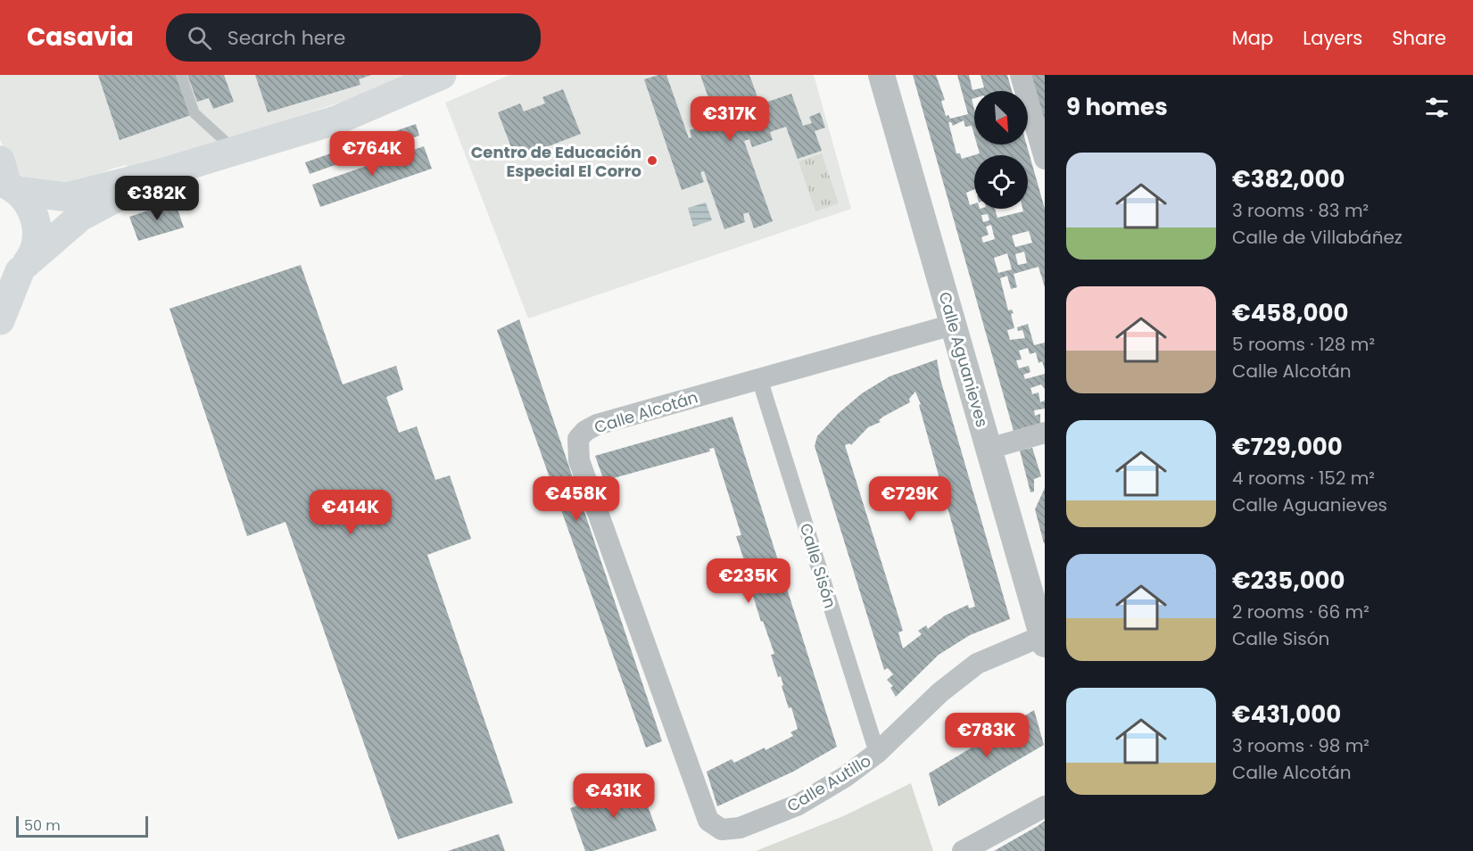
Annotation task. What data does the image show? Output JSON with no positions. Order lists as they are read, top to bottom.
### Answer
{
  "streets": {
    "street": [
      "Calle Aguanieves",
      "Calle Alcotán",
      "Calle Sisón",
      "Calle Autillo"
    ]
  },
  "crossings": [
    ["Calle Aguanieves", "Calle Alcotán"],
    ["Calle Aguanieves", "Calle Autillo"],
    ["Calle Alcotán", "Calle Sisón"],
    ["Calle Alcotán", "Calle Autillo"],
    ["Calle Sisón", "Calle Autillo"]
  ],
  "places": ["Centro de Educación Especial El Corro"],
  "scale_bar": "50 m",
  "north": "bottom right",
  "page": {
    "header": "Casavia",
    "search": "Search here",
    "nav": ["Map", "Layers", "Share"],
    "heading": "9 homes",
    "price": [
      "€317K",
      "€764K",
      "€382K",
      "€458K",
      "€729K",
      "€414K",
      "€235K",
      "€783K",
      "€431K"
    ],
    "list": [
      {
        "name": "€382,000",
        "note": "3 rooms · 83 m² · Calle de Villabáñez"
      },
      {
        "name": "€458,000",
        "note": "5 rooms · 128 m² · Calle Alcotán"
      },
      {
        "name": "€729,000",
        "note": "4 rooms · 152 m² · Calle Aguanieves"
      },
      {
        "name": "€235,000",
        "note": "2 rooms · 66 m² · Calle Sisón"
      },
      {
        "name": "€431,000",
        "note": "3 rooms · 98 m² · Calle Alcotán"
      }
    ],
    "scale": "50 m"
  }
}
